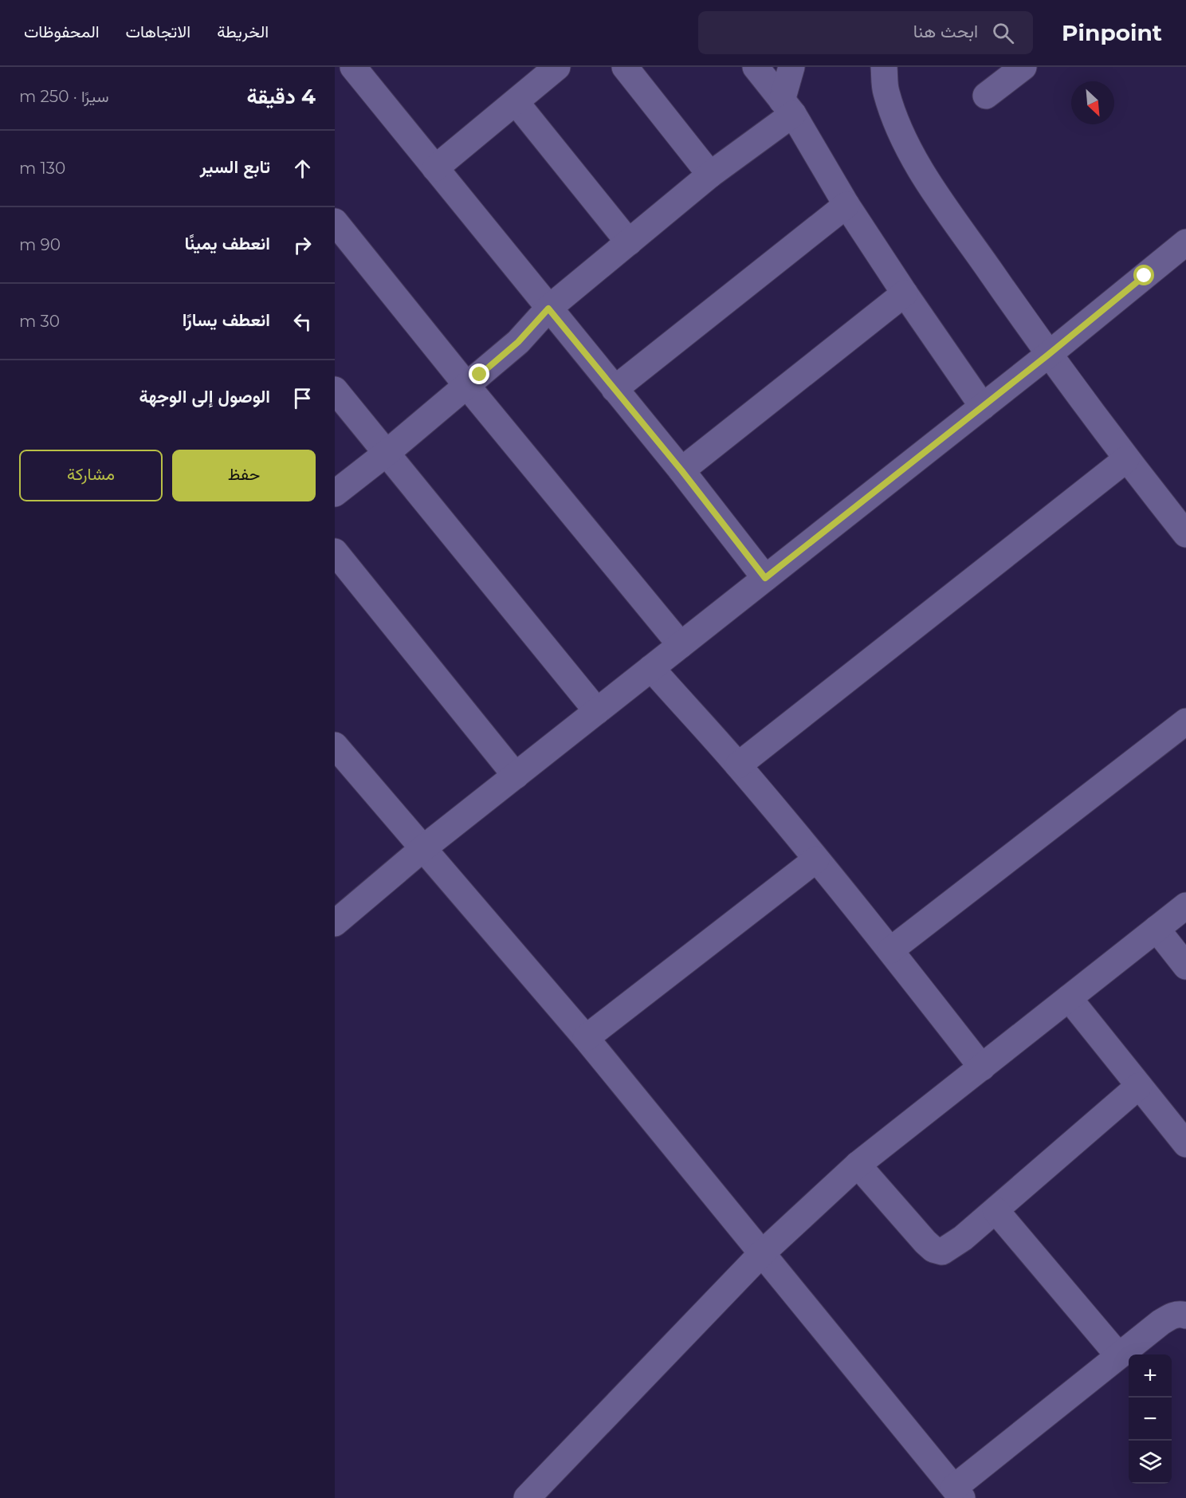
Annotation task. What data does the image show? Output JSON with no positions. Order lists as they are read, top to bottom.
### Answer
{
  "north": "bottom right",
  "page": {
    "header": "Pinpoint",
    "search": "ابحث هنا",
    "nav": ["الخريطة", "الاتجاهات", "المحفوظات"],
    "heading": ["4 دقيقة", "سيرًا · 250 m"],
    "list": [
      ["تابع السير", "130 m"],
      ["انعطف يمينًا", "90 m"],
      ["انعطف يسارًا", "30 m"],
      "الوصول إلى الوجهة"
    ],
    "buttons": ["حفظ", "مشاركة"],
    "map_buttons": ["+", "−"]
  }
}
